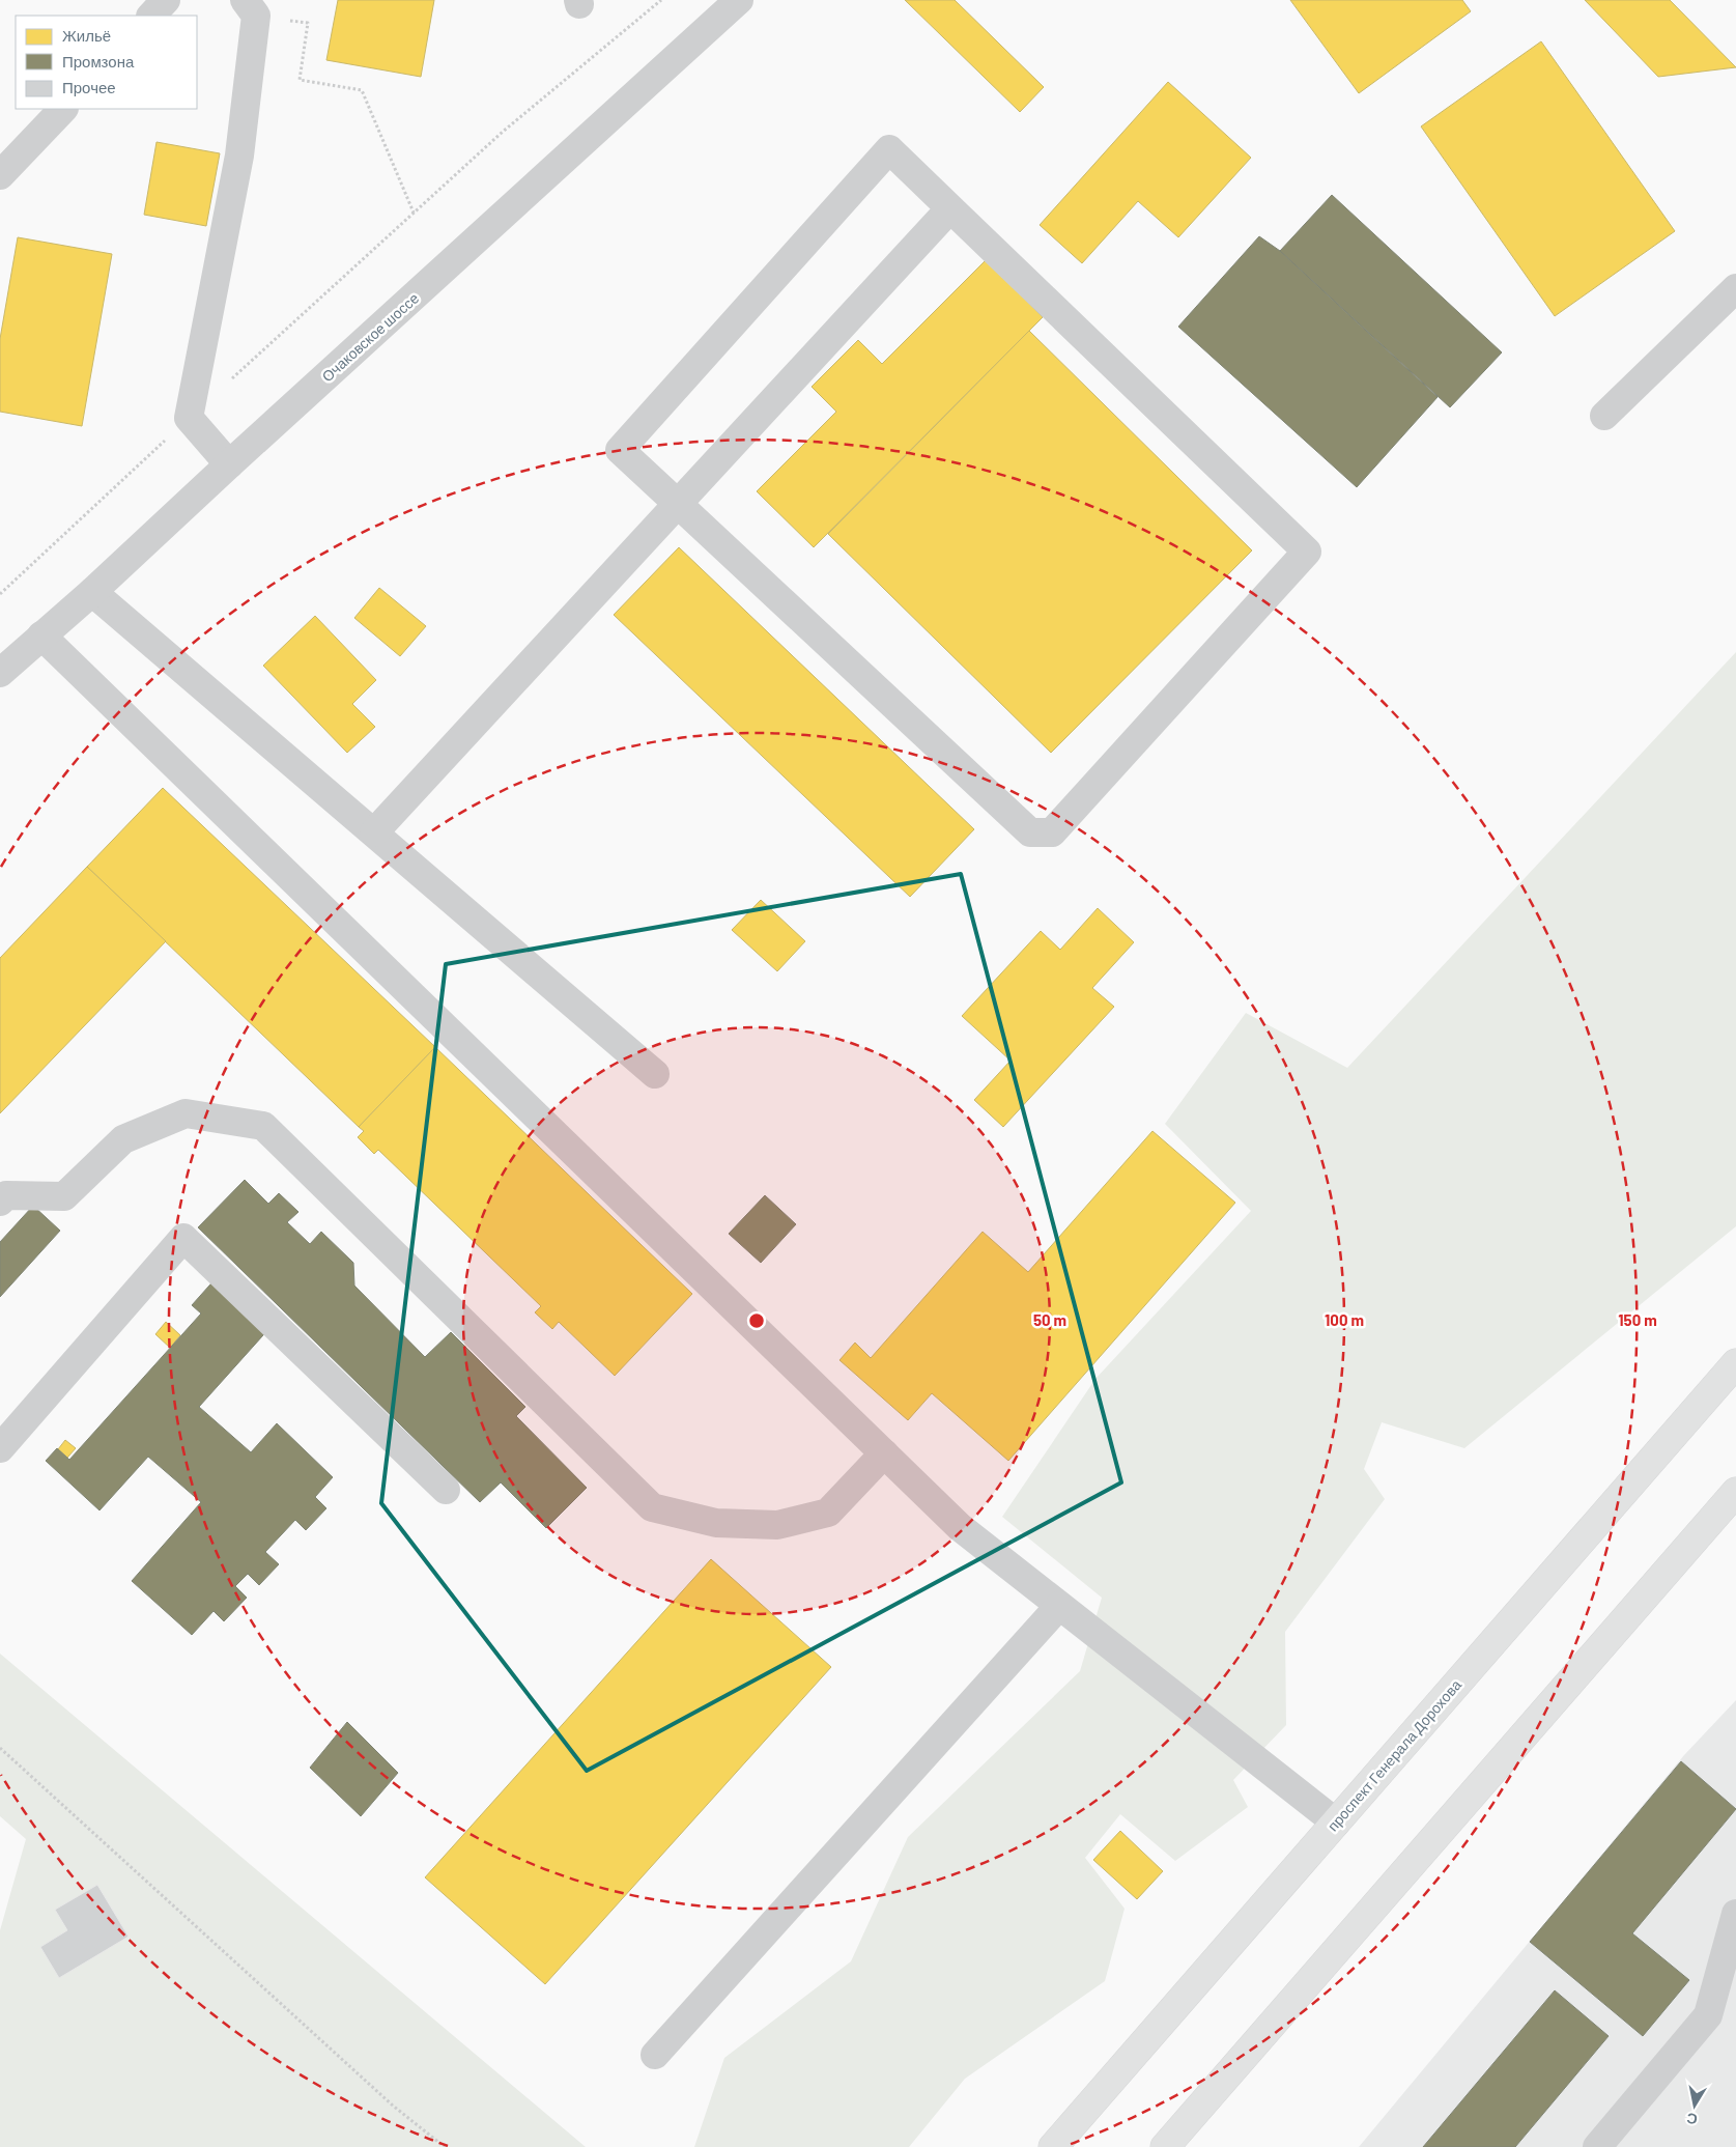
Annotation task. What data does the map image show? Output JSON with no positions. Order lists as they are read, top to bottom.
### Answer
{
  "streets": {
    "main road": ["проспект Генерала Дорохова"],
    "street": ["Очаковское шоссе"]
  },
  "legend": ["Жильё", "Промзона", "Прочее"],
  "north": "bottom",
  "rings": ["50 m", "100 m", "150 m"]
}
